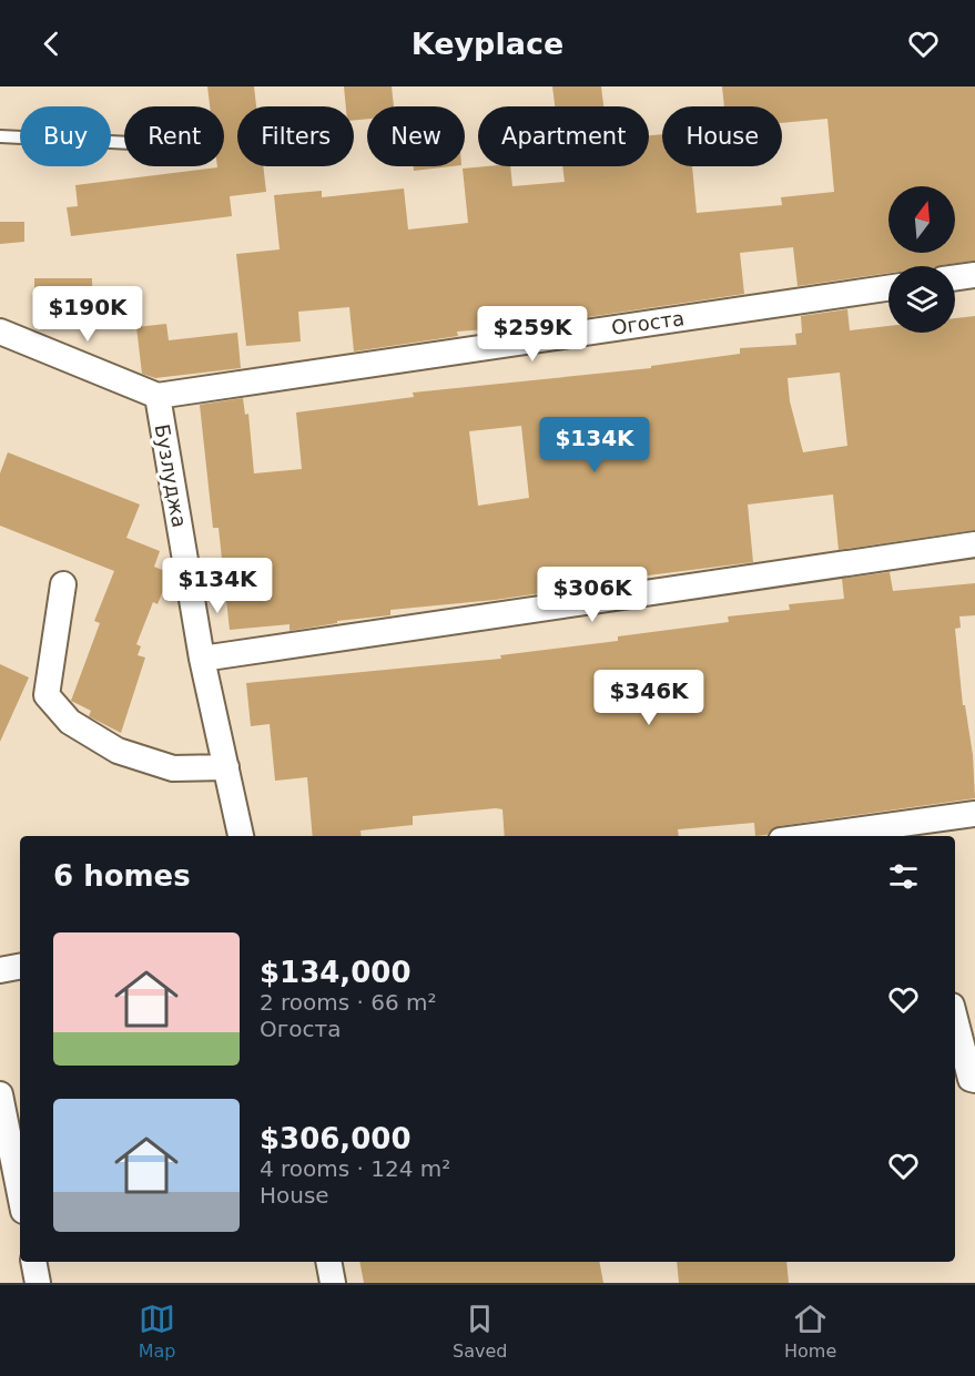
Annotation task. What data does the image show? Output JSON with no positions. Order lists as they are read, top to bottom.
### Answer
{
  "streets": {
    "street": ["Огоста", "Бузлуджа"]
  },
  "crossings": [
    ["Огоста", "Бузлуджа"]
  ],
  "north": "top",
  "page": {
    "header": "Keyplace",
    "chip": [
      "Buy",
      "Rent",
      "Filters",
      "New",
      "Apartment",
      "House"
    ],
    "price": [
      "$190K",
      "$259K",
      "$134K",
      "$134K",
      "$306K",
      "$346K"
    ],
    "heading": "6 homes",
    "list": [
      {
        "name": "$134,000",
        "note": "2 rooms · 66 m² · Огоста"
      },
      {
        "name": "$306,000",
        "note": "4 rooms · 124 m² · House"
      }
    ],
    "tabs": ["Map", "Saved", "Home"]
  }
}
